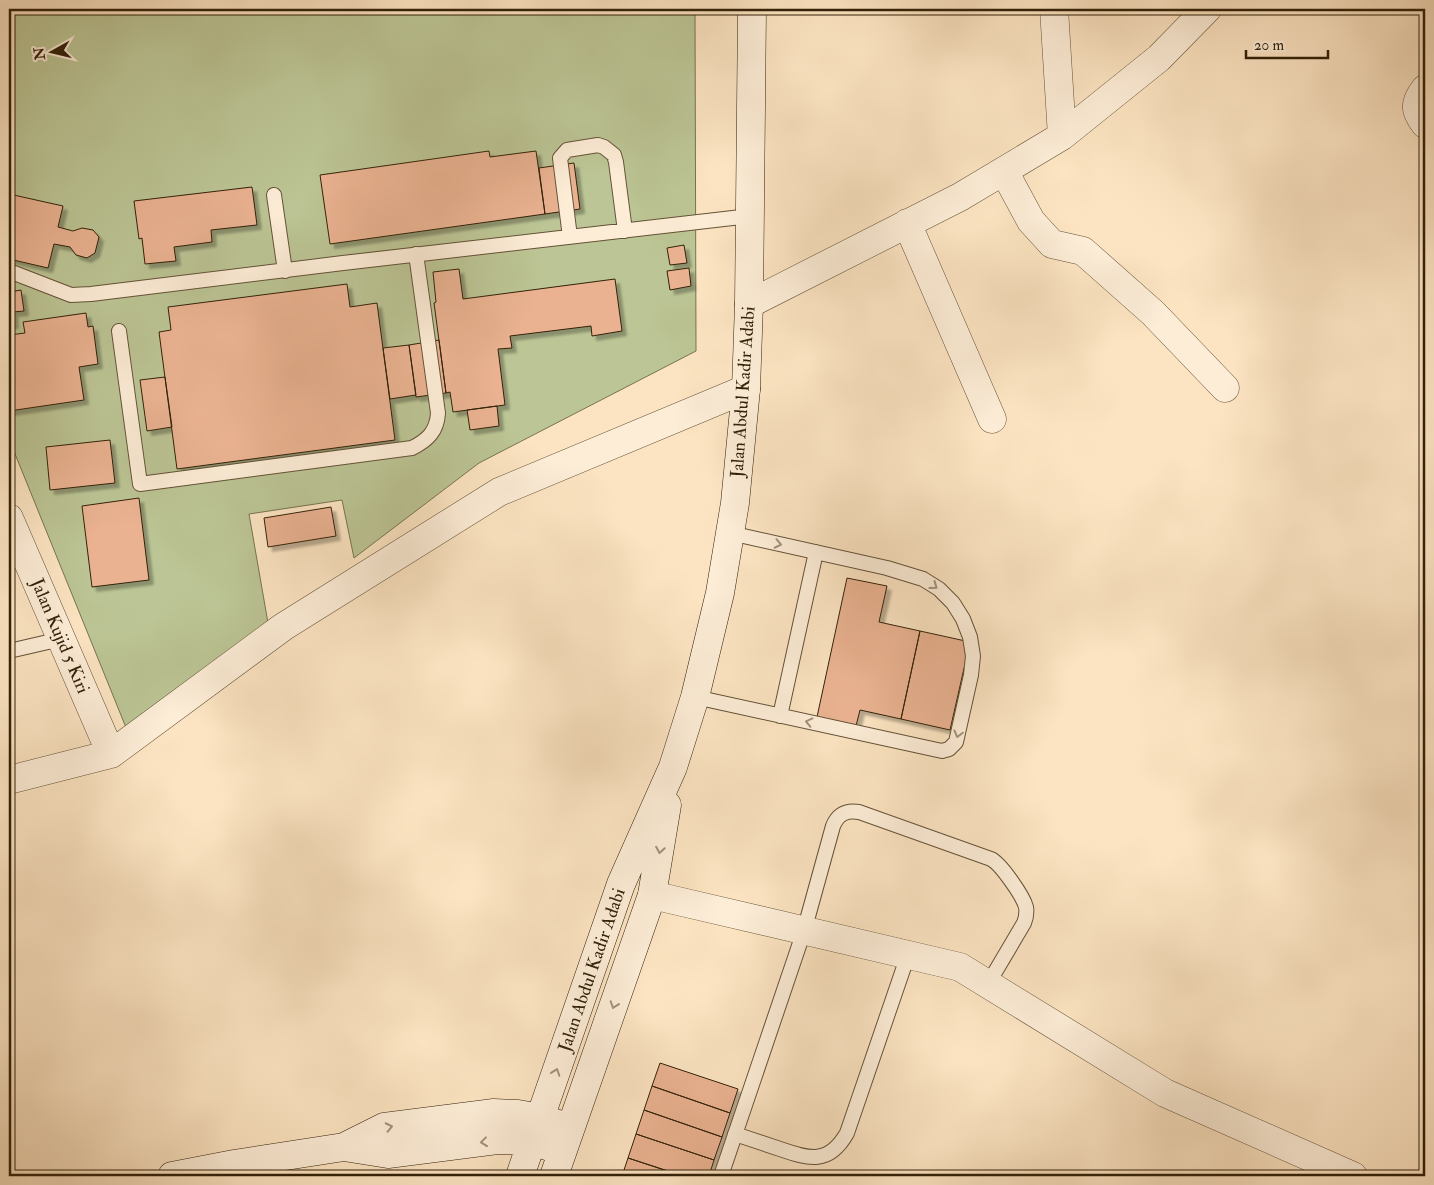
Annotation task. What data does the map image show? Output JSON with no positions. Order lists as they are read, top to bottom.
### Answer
{
  "streets": {
    "street": ["Jalan Abdul Kadir Adabi", "Jalan Kujid 5 Kiri"]
  },
  "scale_bar": "20 m",
  "north": "left"
}
